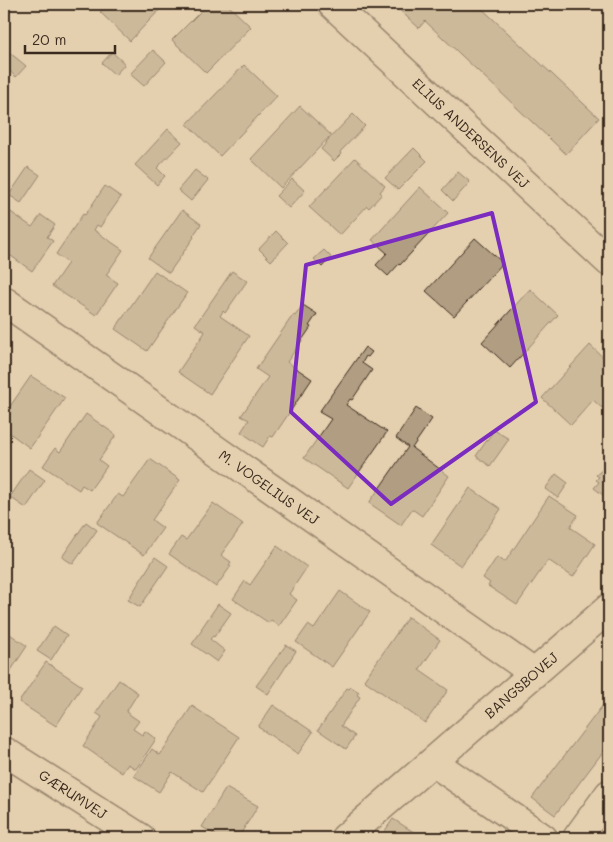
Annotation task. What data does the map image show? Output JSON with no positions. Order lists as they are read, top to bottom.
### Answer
{
  "streets": {
    "street": [
      "ELIUS ANDERSENS VEJ",
      "M. VOGELIUS VEJ",
      "BANGSBOVEJ",
      "GÆRUMVEJ"
    ]
  },
  "crossings": [
    ["M. VOGELIUS VEJ", "BANGSBOVEJ"]
  ],
  "scale_bar": "20 m"
}
